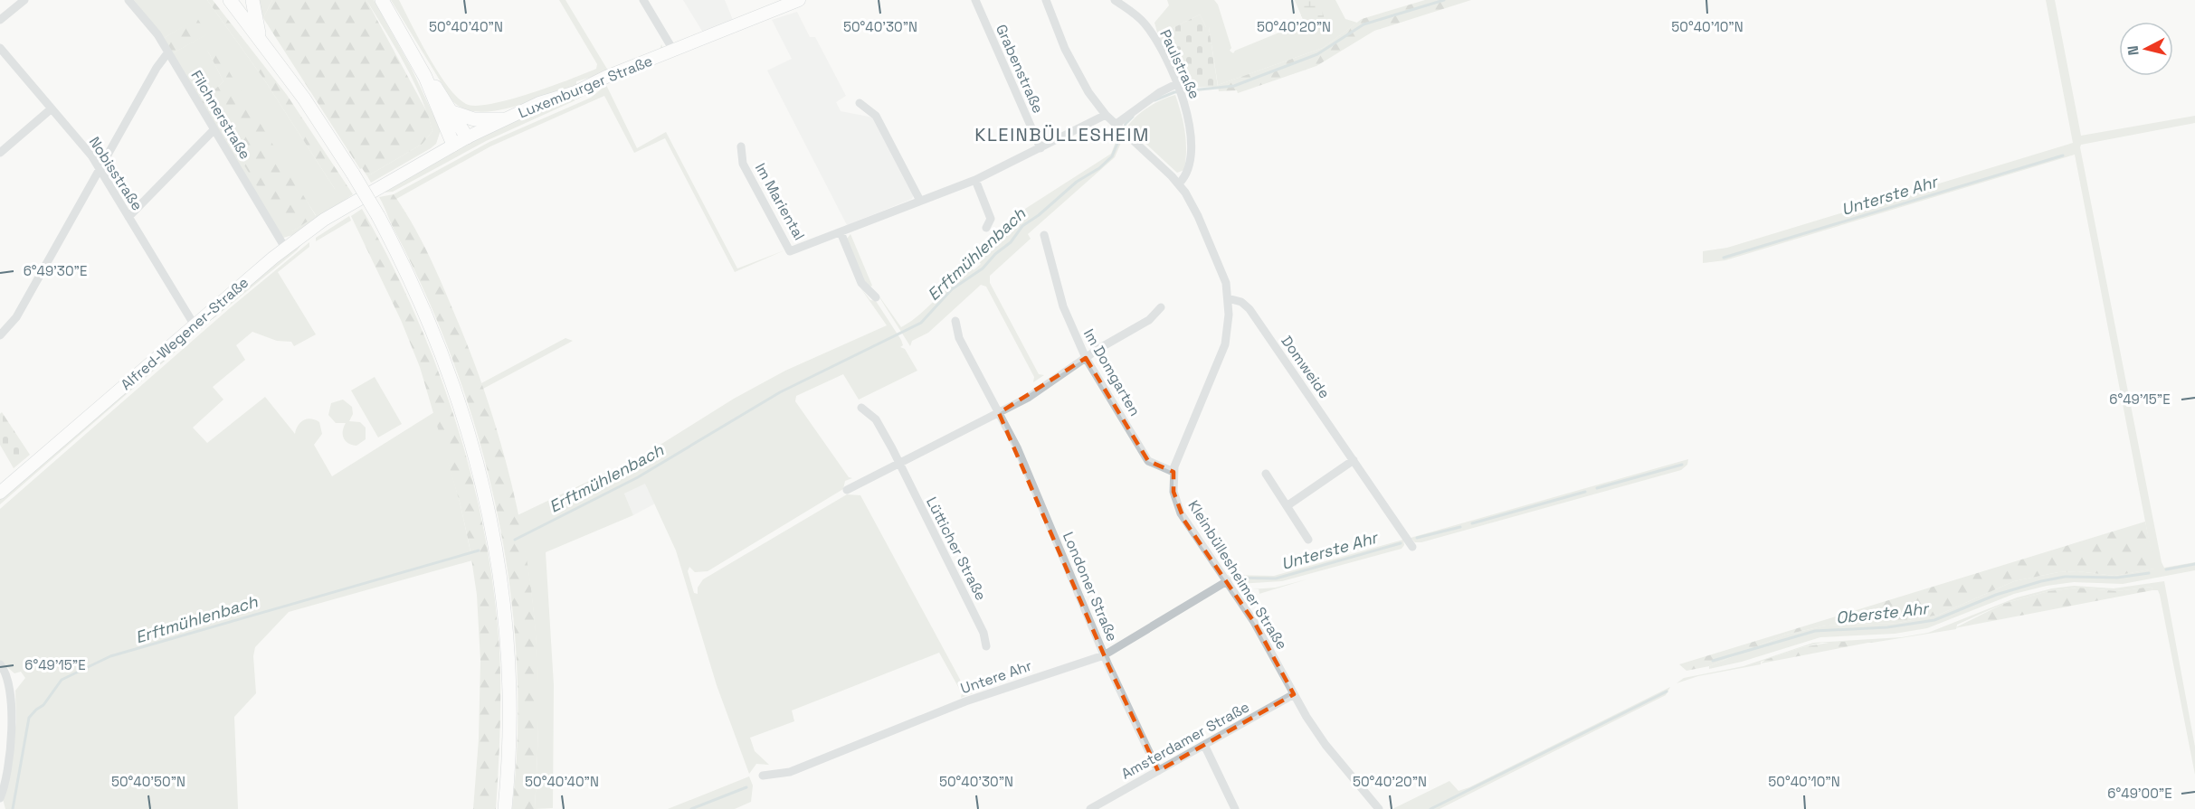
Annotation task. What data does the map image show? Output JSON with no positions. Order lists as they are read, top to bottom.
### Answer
{
  "streets": {
    "street": [
      "Paulstraße",
      "Grabenstraße",
      "Luxemburger Straße",
      "Filchnerstraße",
      "Nobisstraße",
      "Im Mariental",
      "Alfred-Wegener-Straße",
      "Domweide",
      "Im Domgarten",
      "Lütticher Straße",
      "Kleinbüllesheimer Straße",
      "Londoner Straße",
      "Untere Ahr",
      "Amsterdamer Straße"
    ]
  },
  "crossings": [
    ["Paulstraße", "Kleinbüllesheimer Straße"],
    ["Grabenstraße", "Im Mariental"],
    ["Luxemburger Straße", "Alfred-Wegener-Straße"],
    ["Filchnerstraße", "Alfred-Wegener-Straße"],
    ["Nobisstraße", "Alfred-Wegener-Straße"],
    ["Im Mariental", "Kleinbüllesheimer Straße"],
    ["Domweide", "Kleinbüllesheimer Straße"],
    ["Im Domgarten", "Kleinbüllesheimer Straße"],
    ["Kleinbüllesheimer Straße", "Untere Ahr"],
    ["Kleinbüllesheimer Straße", "Amsterdamer Straße"],
    ["Londoner Straße", "Untere Ahr"],
    ["Londoner Straße", "Amsterdamer Straße"]
  ],
  "districts": ["KLEINBÜLLESHEIM"],
  "water": ["Unterste Ahr", "Erftmühlenbach", "Oberste Ahr"],
  "north": "left",
  "coordinates": [
    "50°40'40\"N",
    "50°40'30\"N",
    "50°40'20\"N",
    "50°40'10\"N",
    "6°49'30\"E",
    "6°49'15\"E",
    "50°40'50\"N",
    "6°49'00\"E"
  ]
}
